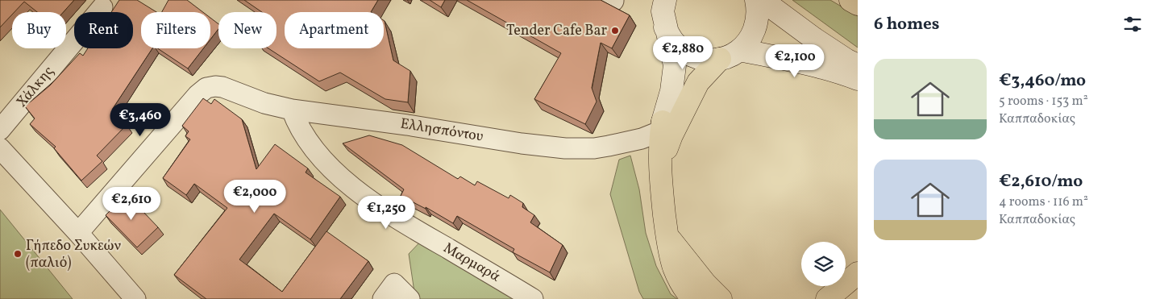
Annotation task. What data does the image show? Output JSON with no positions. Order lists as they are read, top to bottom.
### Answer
{
  "streets": {
    "street": ["Χάλκης", "Ελλησπόντου", "Μαρμαρά"]
  },
  "crossings": [
    ["Ελλησπόντου", "Μαρμαρά"]
  ],
  "places": ["Tender Cafe Bar", "Γήπεδο Συκεών (παλιό)"],
  "page": {
    "heading": "6 homes",
    "chip": [
      "Buy",
      "Rent",
      "Filters",
      "New",
      "Apartment"
    ],
    "price": [
      "€2,880",
      "€2,100",
      "€3,460",
      "€2,000",
      "€2,610",
      "€1,250"
    ],
    "list": [
      {
        "name": "€3,460/mo",
        "note": "5 rooms · 153 m² · Καππαδοκίας"
      },
      {
        "name": "€2,610/mo",
        "note": "4 rooms · 116 m² · Καππαδοκίας"
      }
    ]
  }
}
